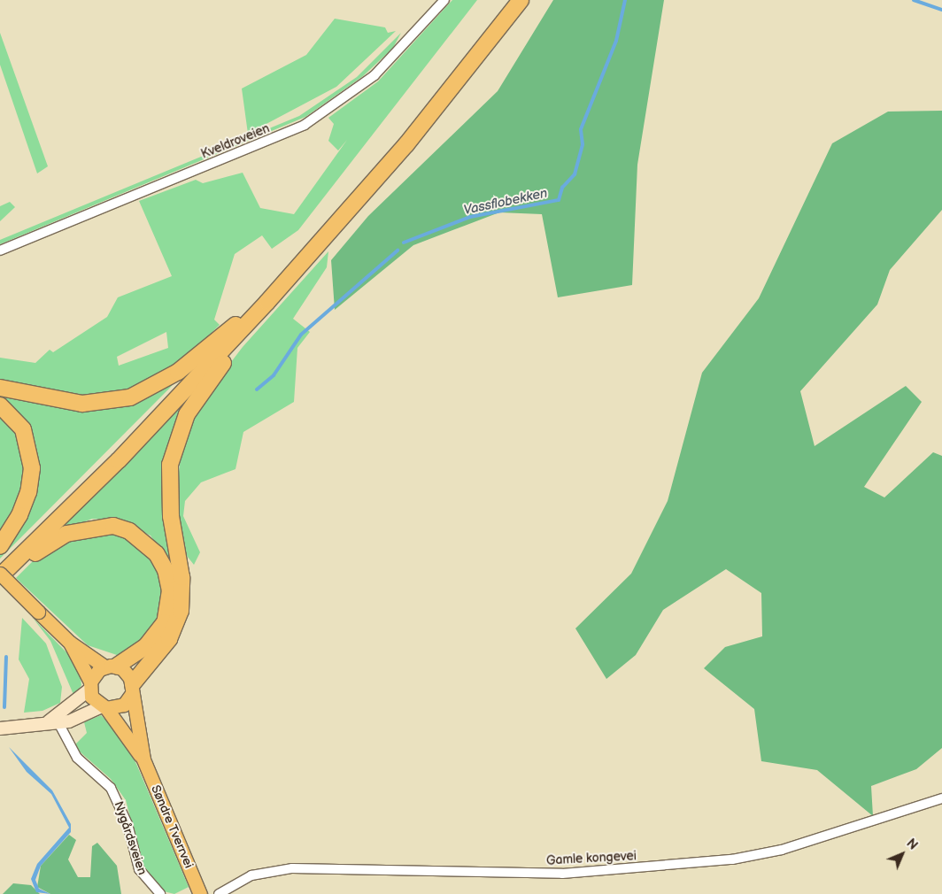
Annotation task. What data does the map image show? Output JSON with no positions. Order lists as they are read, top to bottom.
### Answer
{
  "streets": {
    "main road": ["Søndre Tverrvei"],
    "street": ["Kveldroveien", "Nygårdsveien", "Gamle kongevei"]
  },
  "water": ["Vassflobekken"],
  "north": "top right"
}
